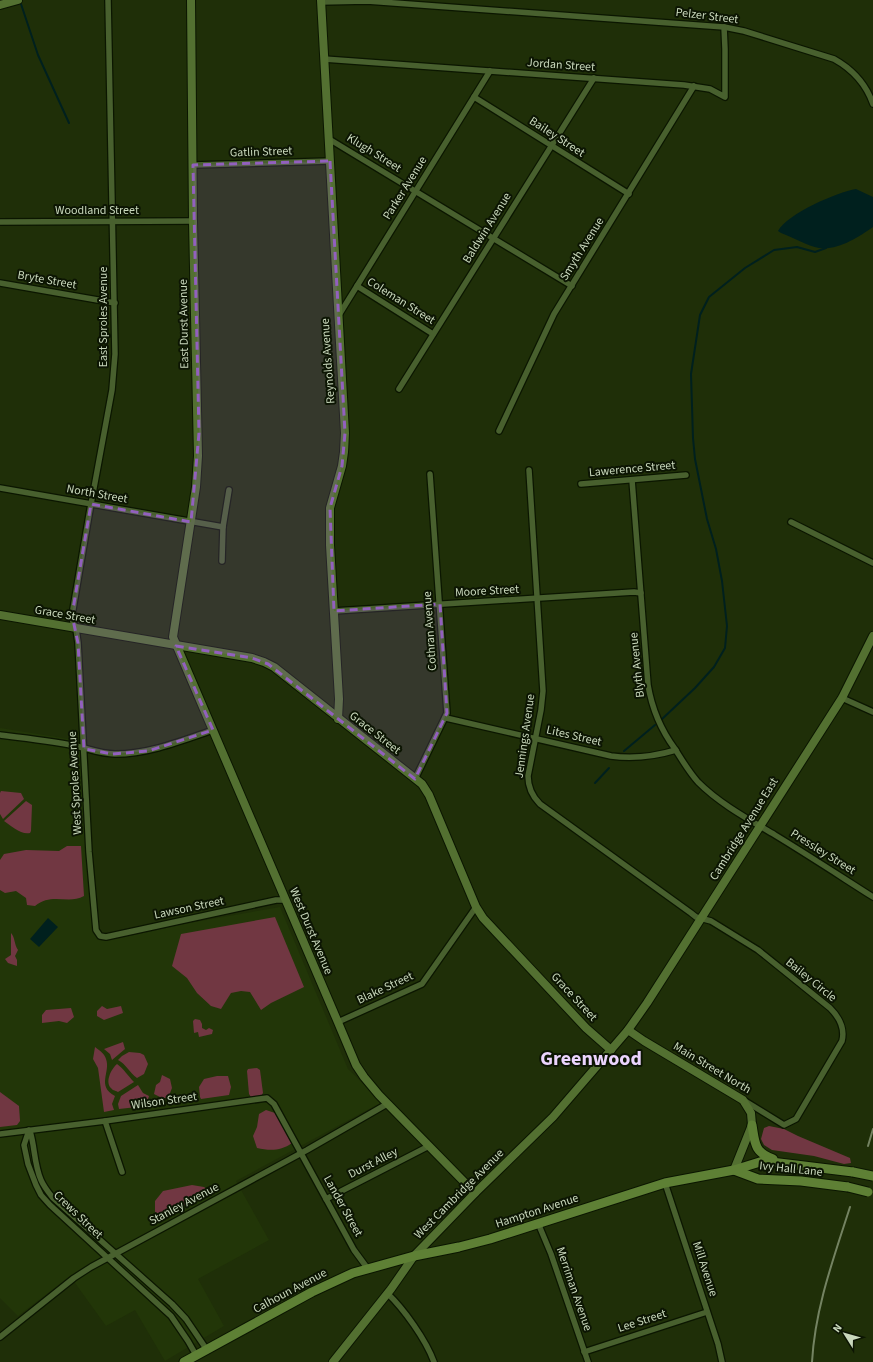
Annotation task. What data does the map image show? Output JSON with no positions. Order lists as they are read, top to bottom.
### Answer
{
  "streets": {
    "main road": ["Ivy Hall Lane", "Hampton Avenue", "Calhoun Avenue"],
    "street": [
      "Pelzer Street",
      "Jordan Street",
      "Bailey Street",
      "Gatlin Street",
      "Klugh Street",
      "Parker Avenue",
      "Woodland Street",
      "Baldwin Avenue",
      "Smyth Avenue",
      "Bryte Street",
      "Coleman Street",
      "East Sproles Avenue",
      "East Durst Avenue",
      "Reynolds Avenue",
      "Lawerence Street",
      "North Street",
      "Moore Street",
      "Grace Street",
      "Cothran Avenue",
      "Blyth Avenue",
      "Jennings Avenue",
      "Lites Street",
      "West Sproles Avenue",
      "Cambridge Avenue East",
      "Pressley Street",
      "Lawson Street",
      "West Durst Avenue",
      "Bailey Circle",
      "Blake Street",
      "Main Street North",
      "Wilson Street",
      "Durst Alley",
      "West Cambridge Avenue",
      "Stanley Avenue",
      "Lander Street",
      "Crews Street",
      "Mill Avenue",
      "Merriman Avenue",
      "Lee Street"
    ]
  },
  "crossings": [
    ["Pelzer Street", "Jordan Street"],
    ["Pelzer Street", "Reynolds Avenue"],
    ["Jordan Street", "Parker Avenue"],
    ["Jordan Street", "Baldwin Avenue"],
    ["Jordan Street", "Smyth Avenue"],
    ["Jordan Street", "Reynolds Avenue"],
    ["Bailey Street", "Parker Avenue"],
    ["Bailey Street", "Baldwin Avenue"],
    ["Bailey Street", "Smyth Avenue"],
    ["Gatlin Street", "East Durst Avenue"],
    ["Gatlin Street", "Reynolds Avenue"],
    ["Klugh Street", "Parker Avenue"],
    ["Klugh Street", "Baldwin Avenue"],
    ["Klugh Street", "Smyth Avenue"],
    ["Klugh Street", "Reynolds Avenue"],
    ["Parker Avenue", "Coleman Street"],
    ["Parker Avenue", "Reynolds Avenue"],
    ["Woodland Street", "East Sproles Avenue"],
    ["Woodland Street", "East Durst Avenue"],
    ["Baldwin Avenue", "Coleman Street"],
    ["Bryte Street", "East Sproles Avenue"],
    ["East Sproles Avenue", "North Street"],
    ["East Sproles Avenue", "Grace Street"],
    ["East Sproles Avenue", "West Sproles Avenue"],
    ["East Durst Avenue", "North Street"],
    ["East Durst Avenue", "Grace Street"],
    ["East Durst Avenue", "West Durst Avenue"],
    ["Reynolds Avenue", "Moore Street"],
    ["Reynolds Avenue", "Grace Street"],
    ["Lawerence Street", "Blyth Avenue"],
    ["Moore Street", "Cothran Avenue"],
    ["Moore Street", "Blyth Avenue"],
    ["Moore Street", "Jennings Avenue"],
    ["Grace Street", "Cothran Avenue"],
    ["Grace Street", "West Sproles Avenue"],
    ["Grace Street", "West Durst Avenue"],
    ["Grace Street", "Blake Street"],
    ["Grace Street", "West Cambridge Avenue"],
    ["Cothran Avenue", "Lites Street"],
    ["Blyth Avenue", "Lites Street"],
    ["Blyth Avenue", "Cambridge Avenue East"],
    ["Blyth Avenue", "Pressley Street"],
    ["Jennings Avenue", "Lites Street"],
    ["Jennings Avenue", "Cambridge Avenue East"],
    ["Jennings Avenue", "Bailey Circle"],
    ["West Sproles Avenue", "Lawson Street"],
    ["Cambridge Avenue East", "Pressley Street"],
    ["Cambridge Avenue East", "Bailey Circle"],
    ["Cambridge Avenue East", "Main Street North"],
    ["Cambridge Avenue East", "West Cambridge Avenue"],
    ["Lawson Street", "West Durst Avenue"],
    ["West Durst Avenue", "Blake Street"],
    ["West Durst Avenue", "Durst Alley"],
    ["West Durst Avenue", "West Cambridge Avenue"],
    ["West Durst Avenue", "Stanley Avenue"],
    ["Bailey Circle", "Main Street North"],
    ["Main Street North", "West Cambridge Avenue"],
    ["Wilson Street", "Stanley Avenue"],
    ["Wilson Street", "Lander Street"],
    ["Wilson Street", "Crews Street"],
    ["Durst Alley", "Lander Street"],
    ["Ivy Hall Lane", "Hampton Avenue"],
    ["West Cambridge Avenue", "Hampton Avenue"],
    ["West Cambridge Avenue", "Calhoun Avenue"],
    ["Stanley Avenue", "Lander Street"],
    ["Stanley Avenue", "Crews Street"],
    ["Lander Street", "Calhoun Avenue"],
    ["Hampton Avenue", "Mill Avenue"],
    ["Hampton Avenue", "Merriman Avenue"],
    ["Hampton Avenue", "Calhoun Avenue"],
    ["Crews Street", "Calhoun Avenue"],
    ["Mill Avenue", "Lee Street"],
    ["Merriman Avenue", "Lee Street"]
  ],
  "districts": ["Greenwood"],
  "north": "top left"
}
